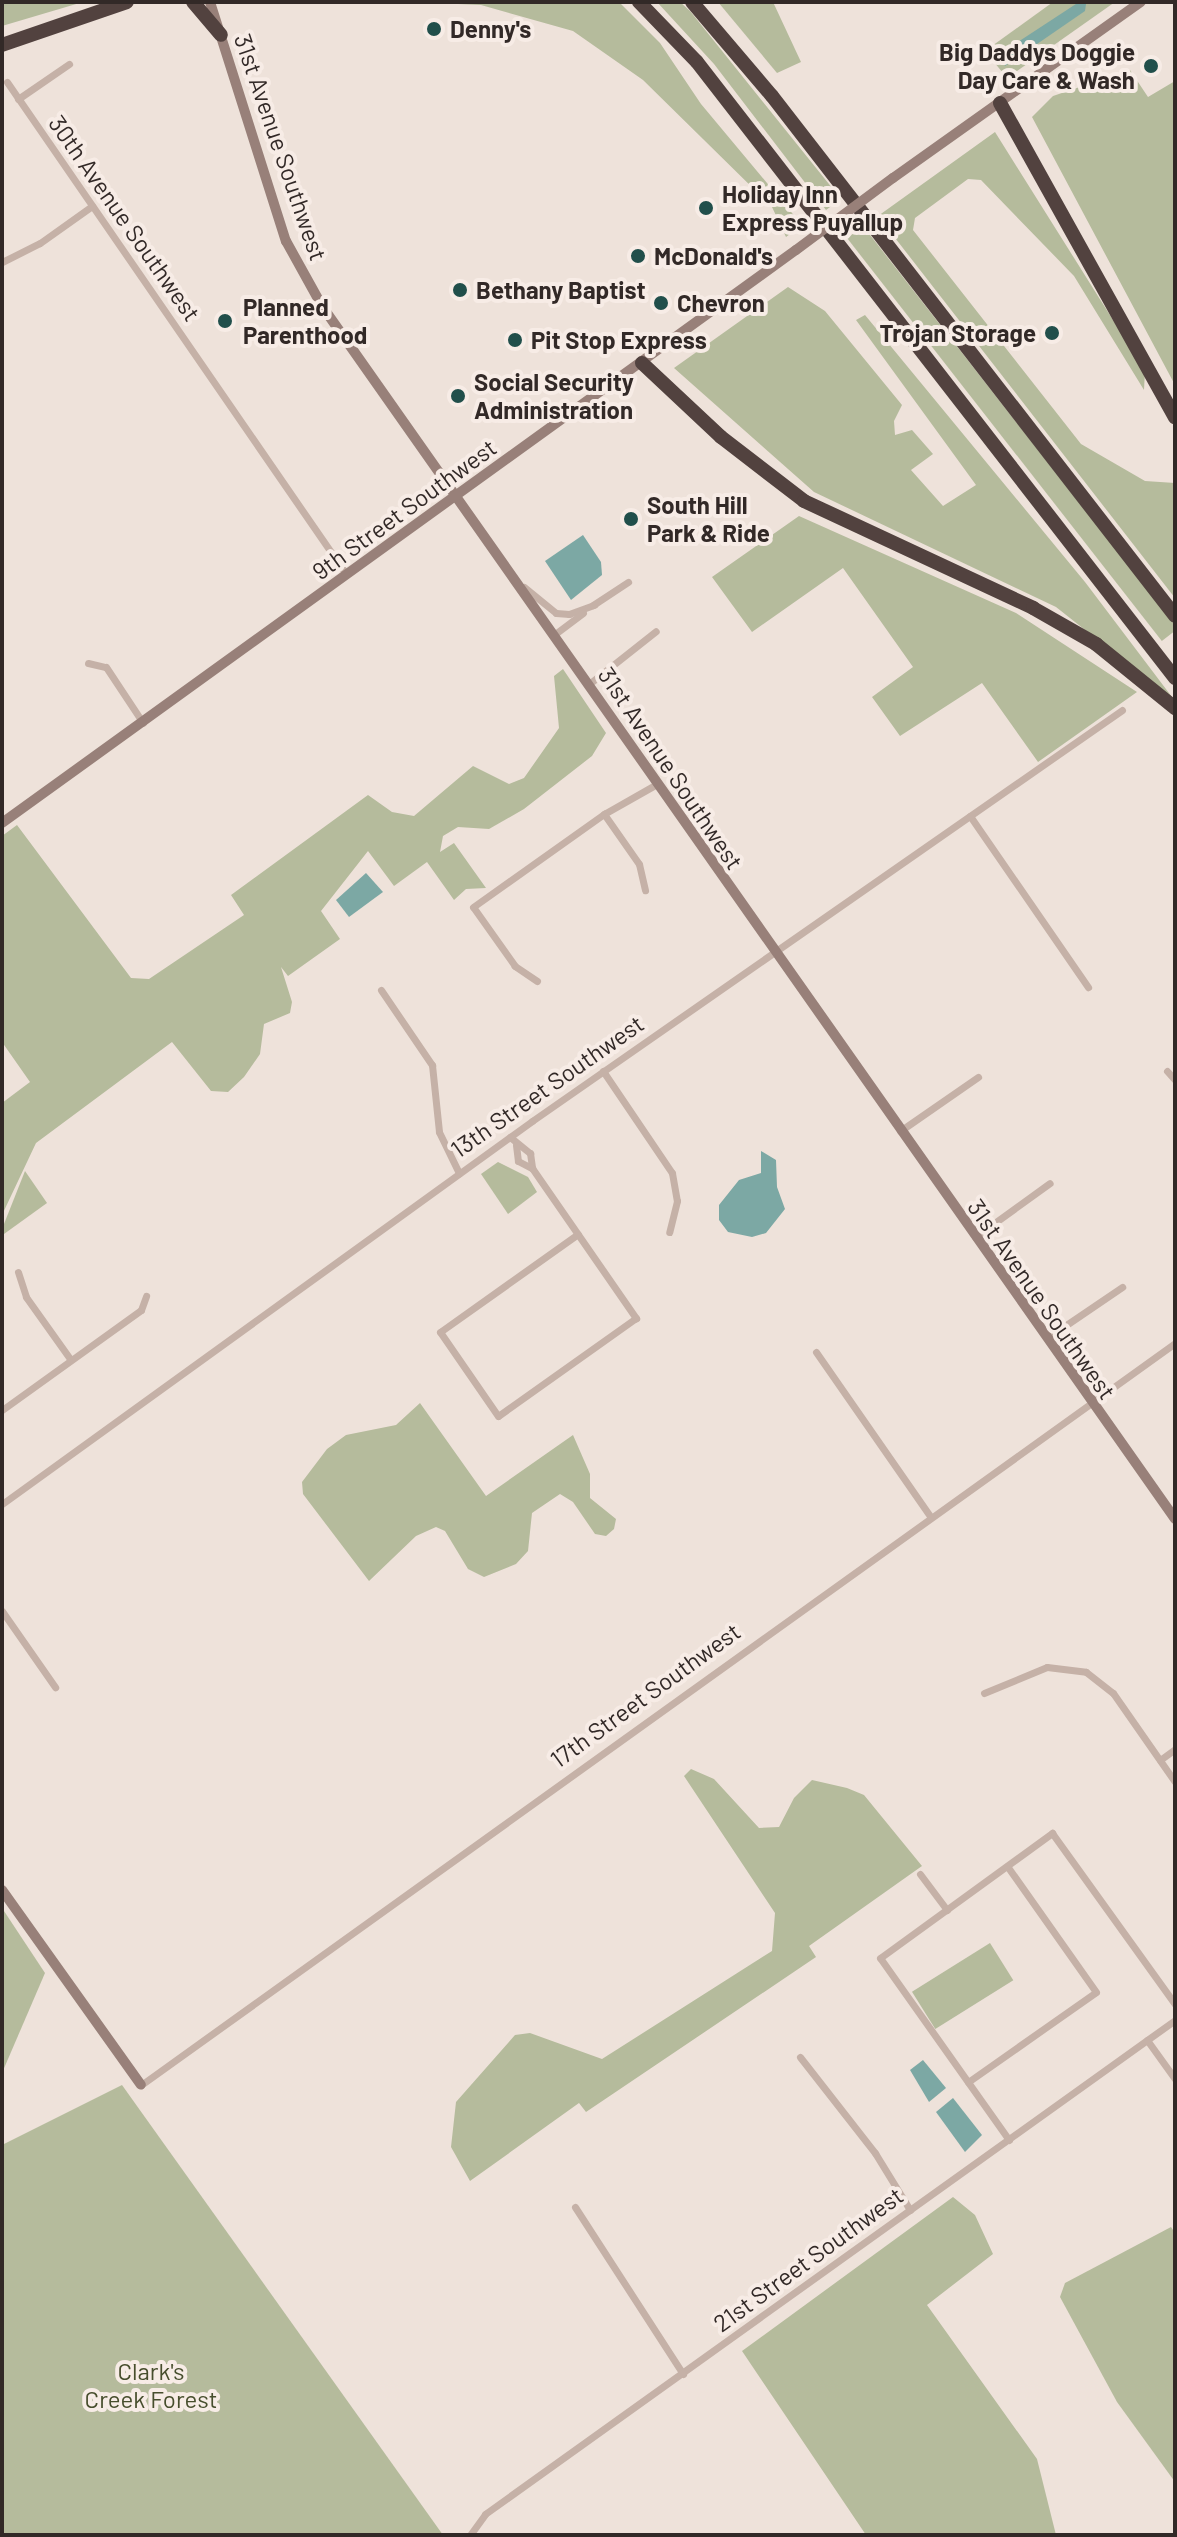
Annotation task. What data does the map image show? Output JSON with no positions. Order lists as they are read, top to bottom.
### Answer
{
  "streets": {
    "street": [
      "31st Avenue Southwest",
      "30th Avenue Southwest",
      "9th Street Southwest",
      "13th Street Southwest",
      "17th Street Southwest",
      "21st Street Southwest"
    ]
  },
  "crossings": [
    ["31st Avenue Southwest", "9th Street Southwest"],
    ["31st Avenue Southwest", "13th Street Southwest"],
    ["31st Avenue Southwest", "17th Street Southwest"],
    ["30th Avenue Southwest", "9th Street Southwest"]
  ],
  "parks": ["Clark's Creek Forest"],
  "places": [
    "Denny's",
    "Big Daddys Doggie Day Care & Wash",
    "Holiday Inn Express Puyallup",
    "McDonald's",
    "Bethany Baptist",
    "Chevron",
    "Planned Parenthood",
    "Trojan Storage",
    "Pit Stop Express",
    "Social Security Administration",
    "South Hill Park & Ride"
  ]
}
